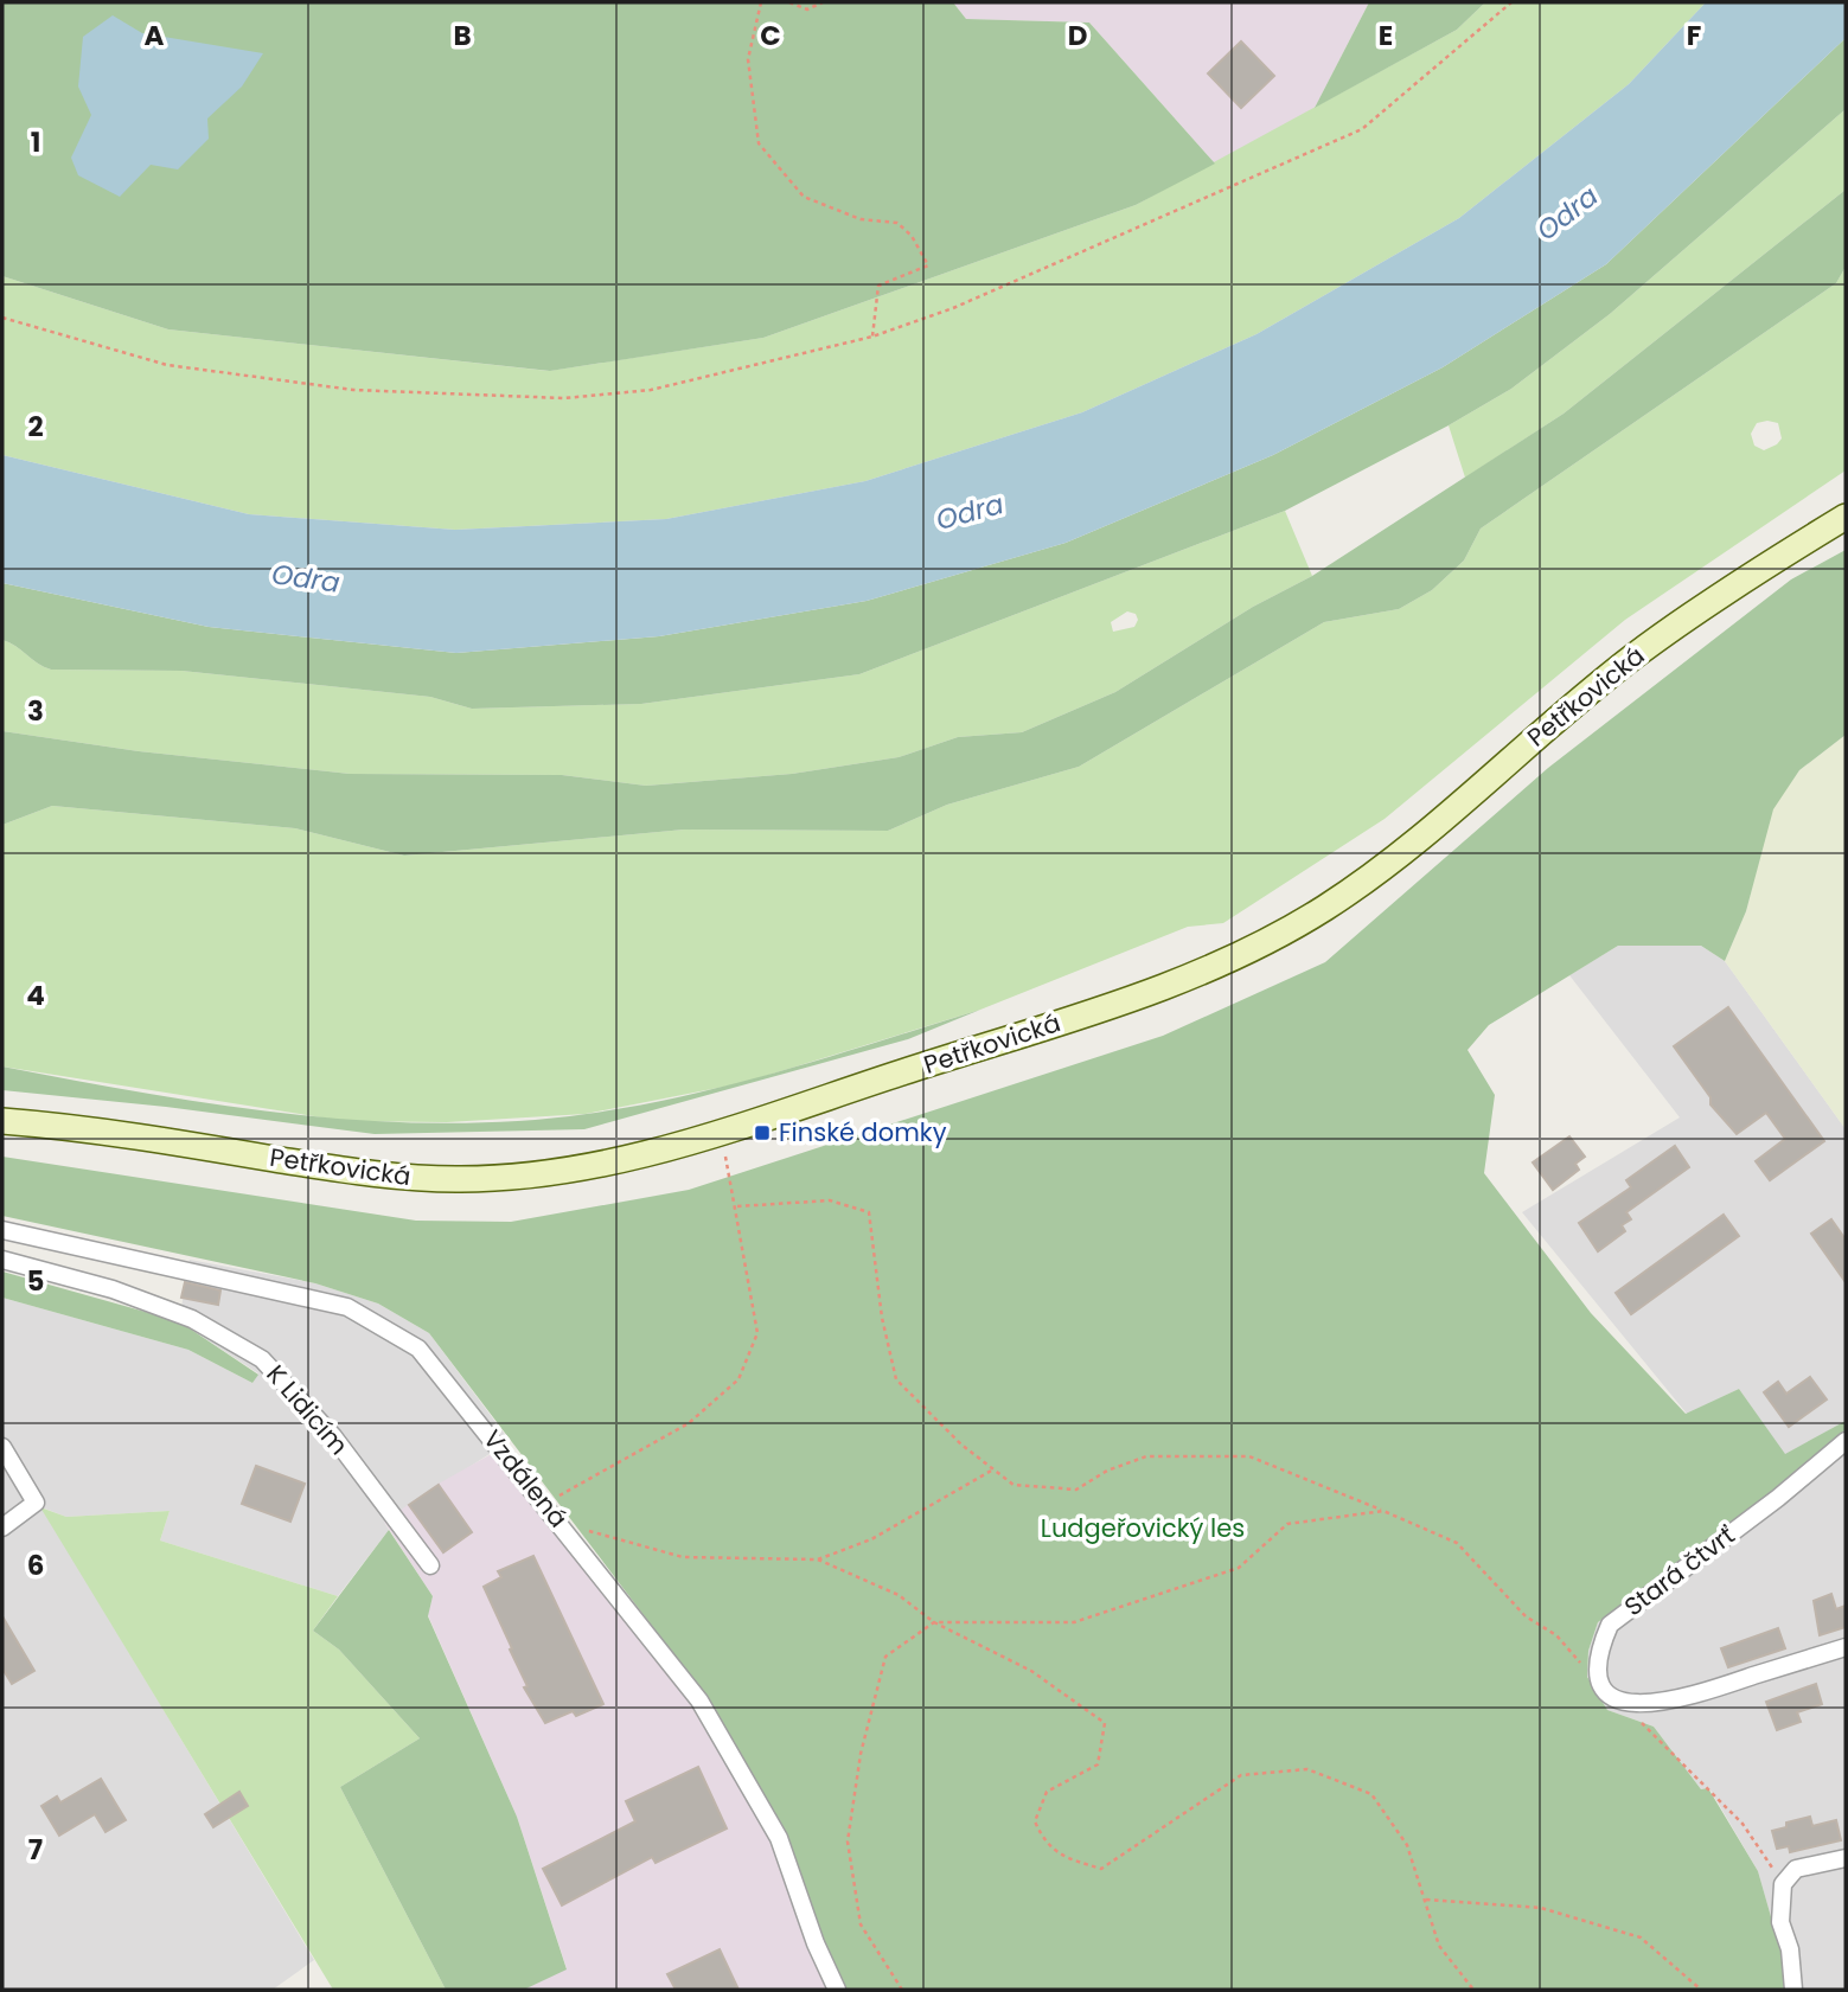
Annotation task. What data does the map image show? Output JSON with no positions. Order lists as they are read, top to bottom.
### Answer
{
  "streets": {
    "street": [
      "Petřkovická",
      "K Lidicím",
      "Vzdálená",
      "Stará čtvrť"
    ]
  },
  "water": ["Odra"],
  "parks": ["Ludgeřovický les"],
  "places": {
    "transit": ["Finské domky"]
  },
  "grid": {
    "columns": [
      "A",
      "B",
      "C",
      "D",
      "E",
      "F"
    ],
    "rows": [
      "1",
      "2",
      "3",
      "4",
      "5",
      "6",
      "7"
    ]
  }
}
